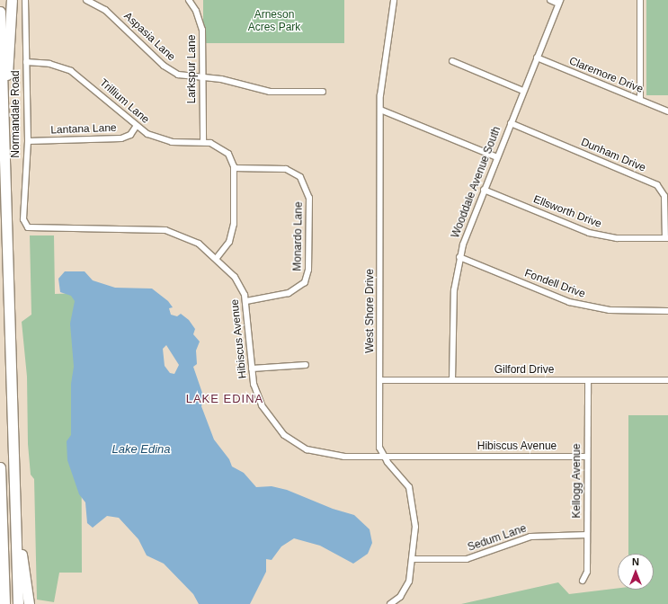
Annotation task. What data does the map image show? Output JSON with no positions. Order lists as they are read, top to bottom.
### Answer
{
  "streets": {
    "street": [
      "Aspasia Lane",
      "Larkspur Lane",
      "Claremore Drive",
      "Trillium Lane",
      "Normandale Road",
      "Lantana Lane",
      "Dunham Drive",
      "Wooddale Avenue South",
      "Ellsworth Drive",
      "Monardo Lane",
      "Fondell Drive",
      "West Shore Drive",
      "Hibiscus Avenue",
      "Gilford Drive",
      "Kellogg Avenue",
      "Sedum Lane"
    ]
  },
  "crossings": [
    ["Aspasia Lane", "Larkspur Lane"],
    ["Larkspur Lane", "Trillium Lane"],
    ["Claremore Drive", "Wooddale Avenue South"],
    ["Trillium Lane", "Normandale Road"],
    ["Trillium Lane", "Lantana Lane"],
    ["Trillium Lane", "Monardo Lane"],
    ["Trillium Lane", "Hibiscus Avenue"],
    ["Normandale Road", "Lantana Lane"],
    ["Normandale Road", "Hibiscus Avenue"],
    ["Dunham Drive", "Wooddale Avenue South"],
    ["Dunham Drive", "Ellsworth Drive"],
    ["Wooddale Avenue South", "Ellsworth Drive"],
    ["Wooddale Avenue South", "Fondell Drive"],
    ["Wooddale Avenue South", "Gilford Drive"],
    ["Monardo Lane", "Hibiscus Avenue"],
    ["West Shore Drive", "Hibiscus Avenue"],
    ["West Shore Drive", "Gilford Drive"],
    ["West Shore Drive", "Sedum Lane"],
    ["Hibiscus Avenue", "Kellogg Avenue"],
    ["Gilford Drive", "Kellogg Avenue"],
    ["Kellogg Avenue", "Sedum Lane"]
  ],
  "districts": ["LAKE EDINA"],
  "water": ["Lake Edina"],
  "parks": ["Arneson Acres Park"],
  "north": "top"
}
